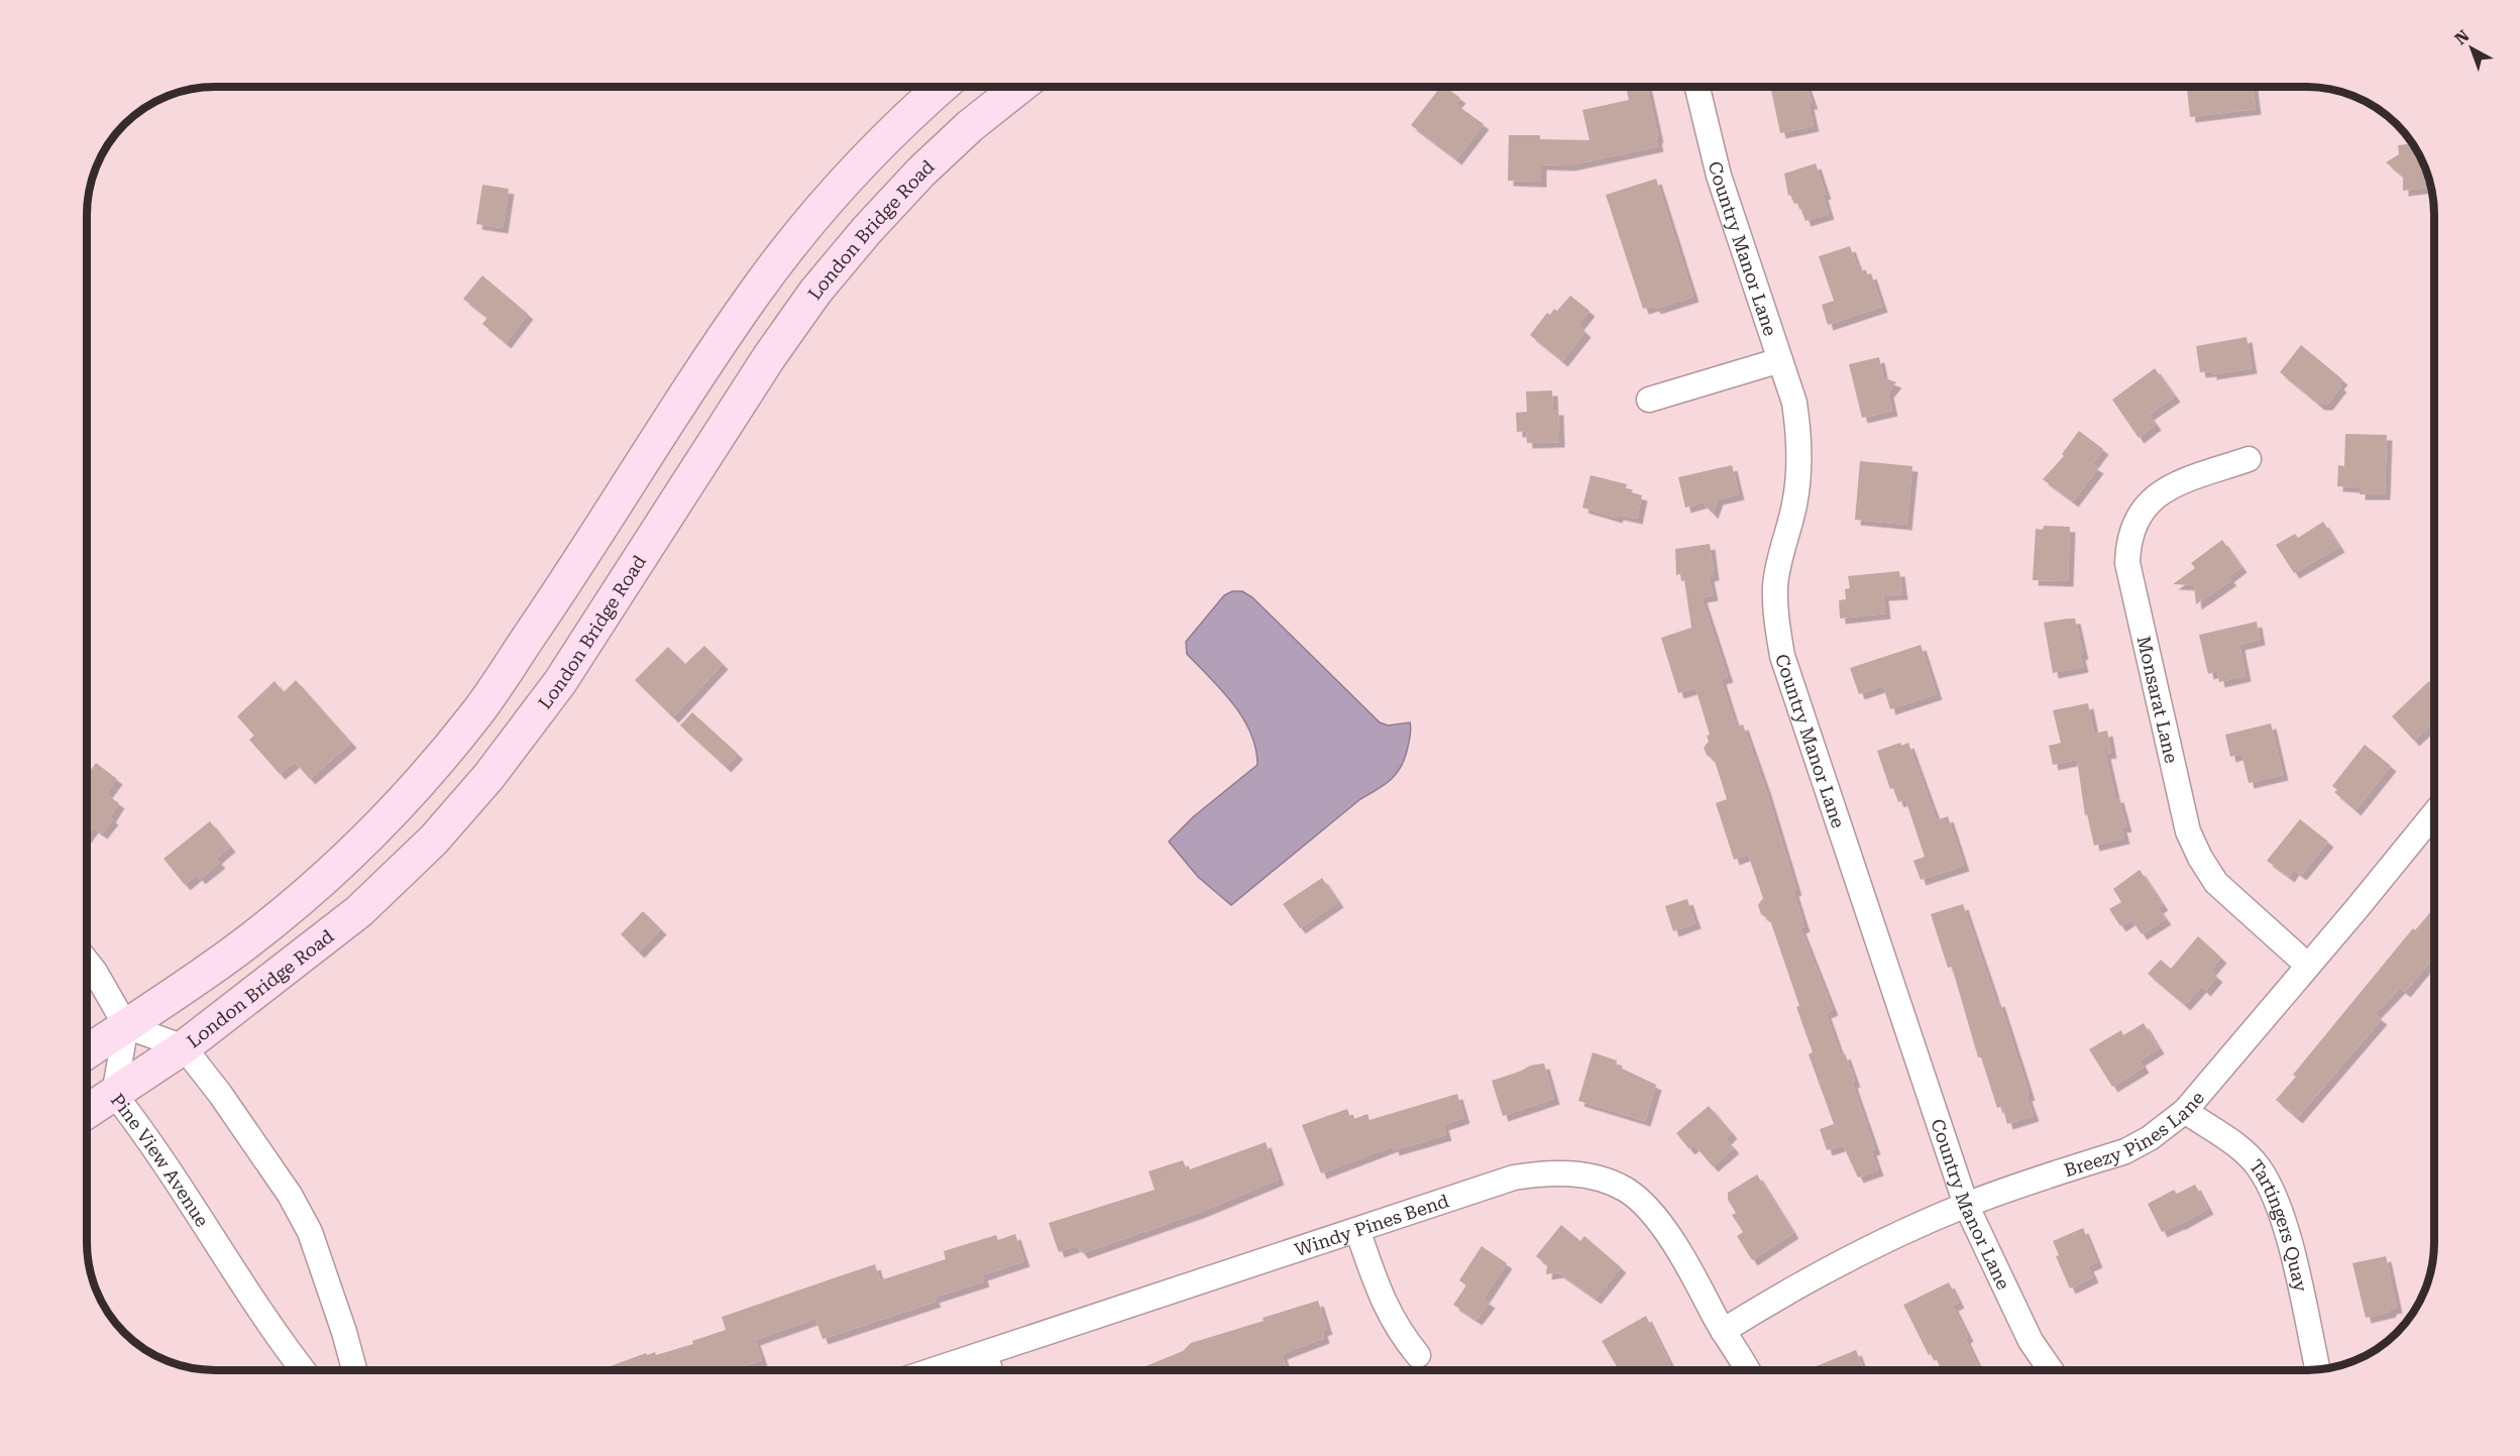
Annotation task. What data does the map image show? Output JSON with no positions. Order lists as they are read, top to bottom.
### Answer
{
  "streets": {
    "main road": ["London Bridge Road"],
    "street": [
      "Country Manor Lane",
      "Monsarat Lane",
      "Breezy Pines Lane",
      "Pine View Avenue",
      "Windy Pines Bend",
      "Tartingers Quay"
    ]
  },
  "crossings": [
    ["London Bridge Road", "Pine View Avenue"],
    ["Country Manor Lane", "Breezy Pines Lane"],
    ["Monsarat Lane", "Breezy Pines Lane"],
    ["Breezy Pines Lane", "Windy Pines Bend"],
    ["Breezy Pines Lane", "Tartingers Quay"]
  ],
  "north": "top left"
}
